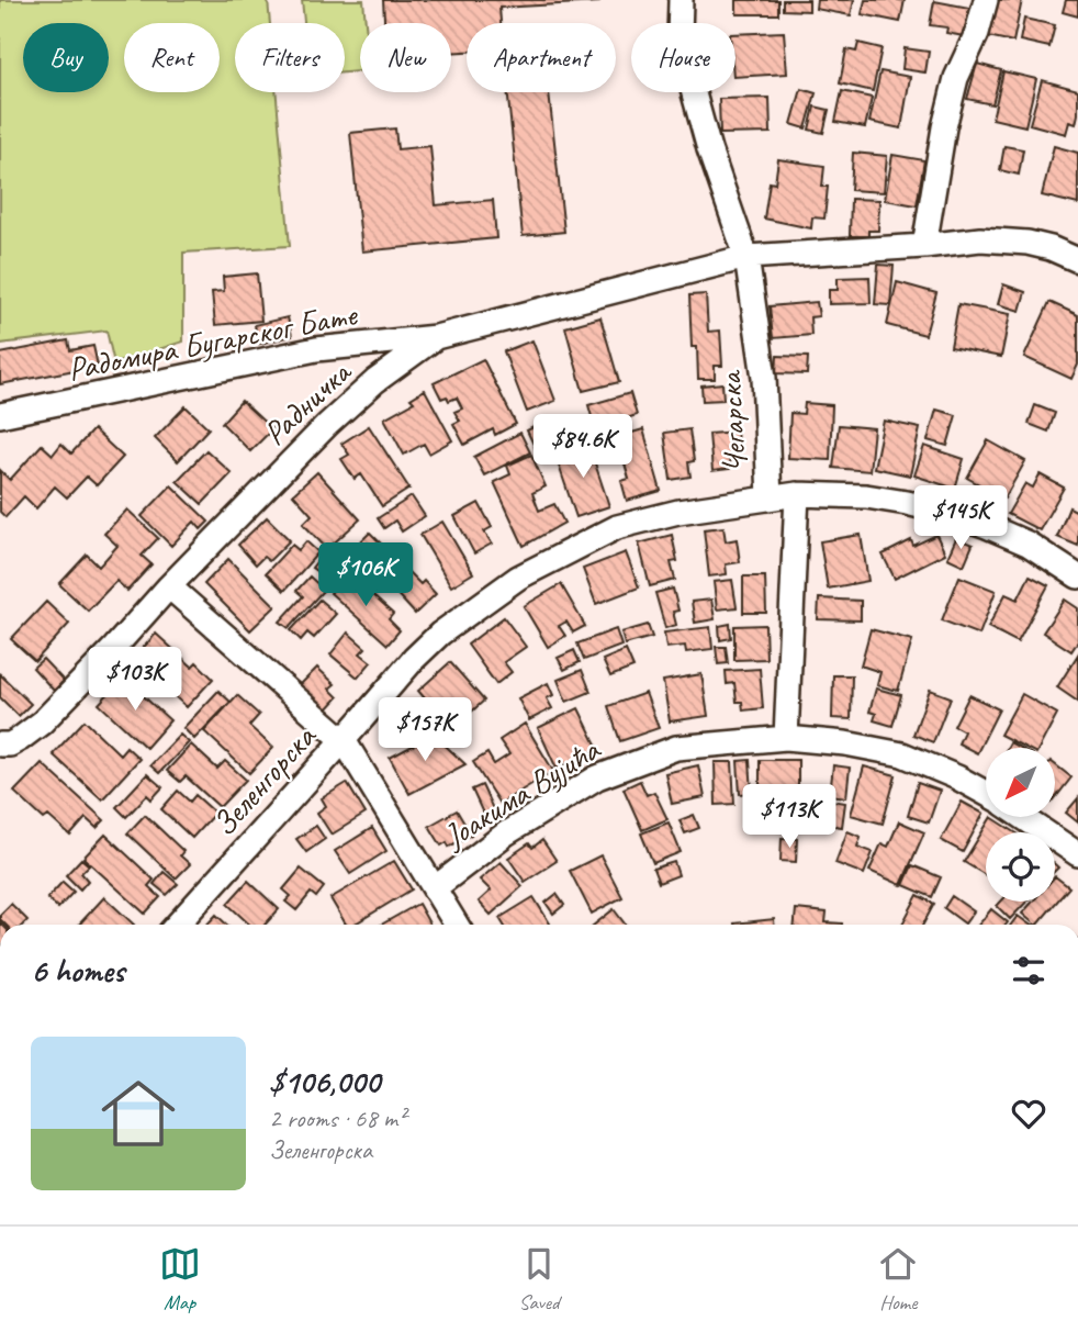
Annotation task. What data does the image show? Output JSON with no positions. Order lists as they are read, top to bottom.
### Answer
{
  "streets": {
    "street": [
      "Радомира Бугарског Бате",
      "Радничка",
      "Чегарска",
      "Зеленгорска",
      "Јоакима Вујића"
    ]
  },
  "crossings": [
    ["Радомира Бугарског Бате", "Радничка"],
    ["Радничка", "Чегарска"],
    ["Чегарска", "Зеленгорска"],
    ["Чегарска", "Јоакима Вујића"]
  ],
  "north": "bottom left",
  "page": {
    "chip": [
      "Buy",
      "Rent",
      "Filters",
      "New",
      "Apartment",
      "House"
    ],
    "price": [
      "$84.6K",
      "$145K",
      "$106K",
      "$103K",
      "$157K",
      "$113K"
    ],
    "heading": "6 homes",
    "list": [
      {
        "name": "$106,000",
        "note": "2 rooms · 68 m² · Зеленгорска"
      }
    ],
    "tabs": ["Map", "Saved", "Home"]
  }
}
